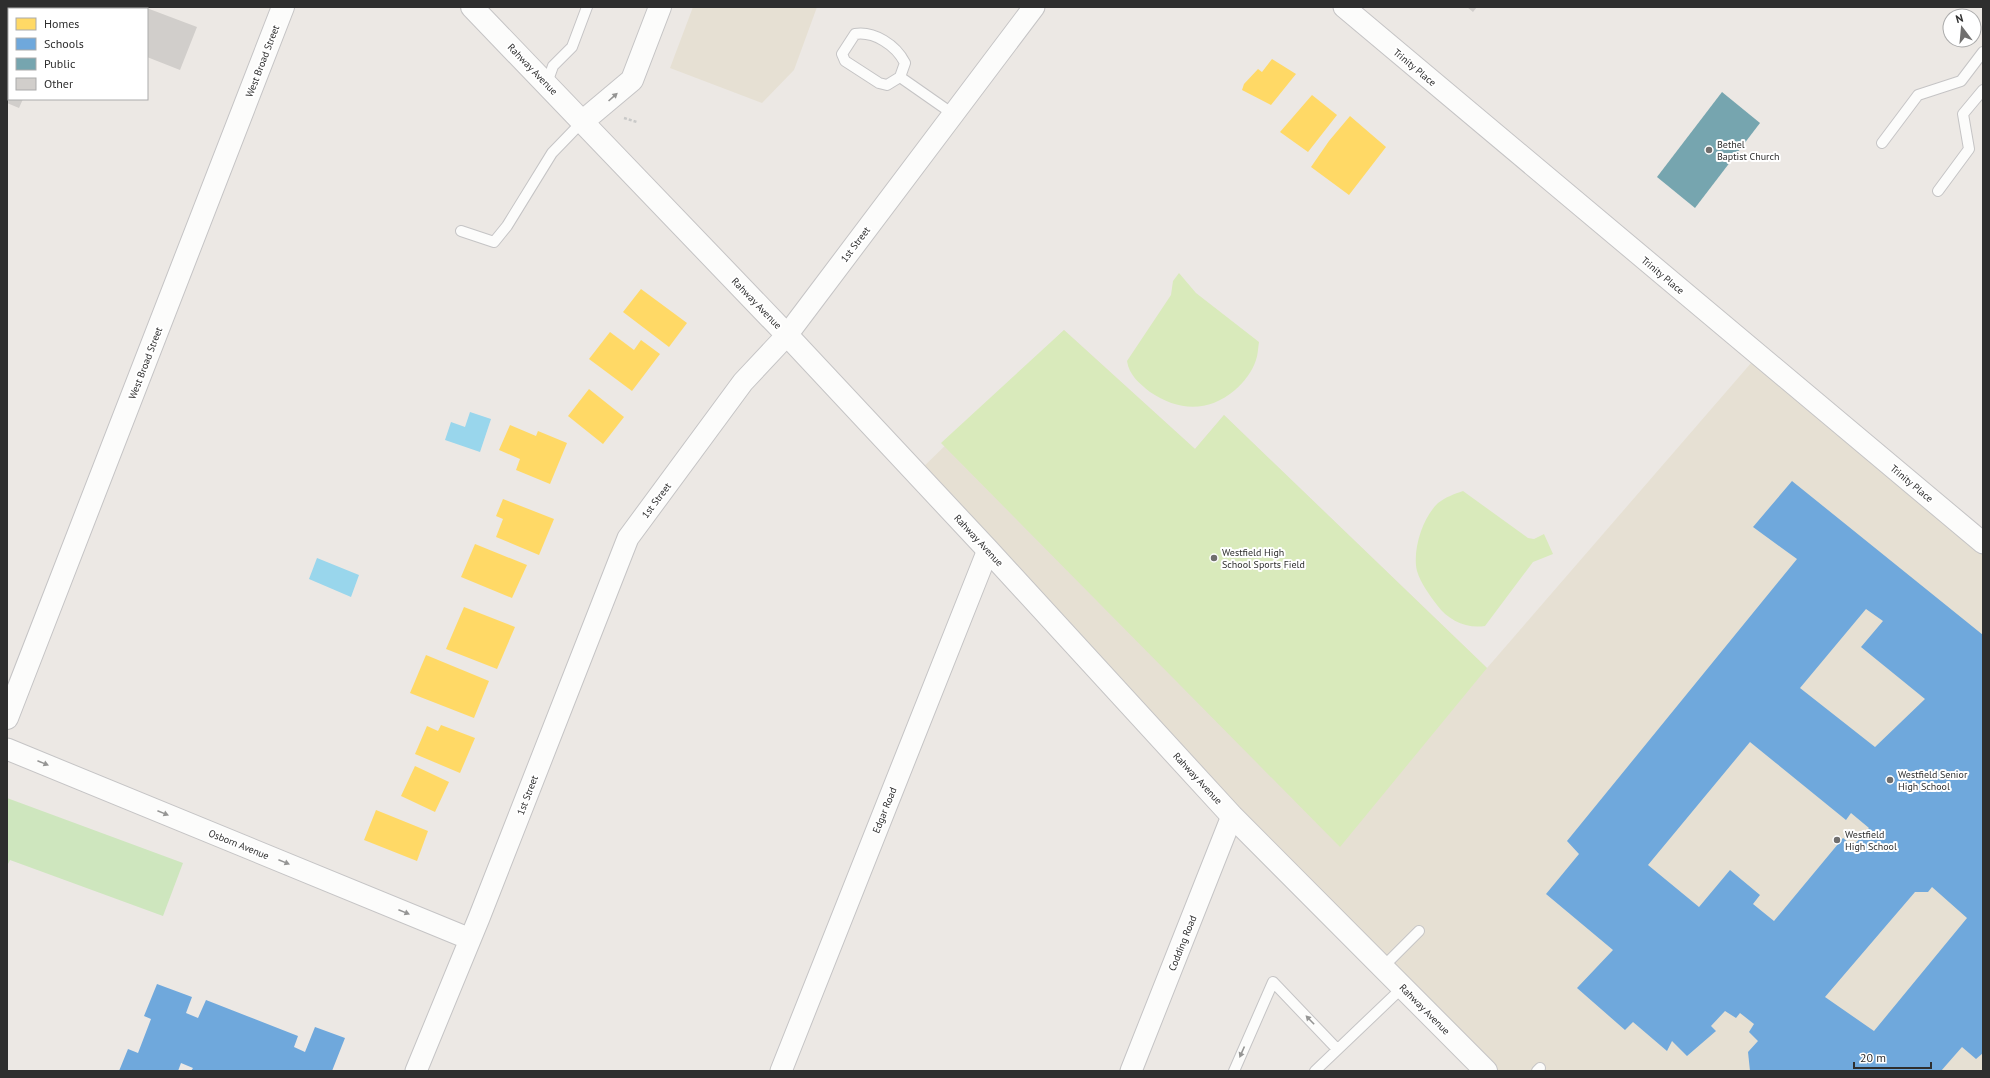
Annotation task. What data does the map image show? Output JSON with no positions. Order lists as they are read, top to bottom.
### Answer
{
  "streets": {
    "street": [
      "West Broad Street",
      "Trinity Place",
      "Rahway Avenue",
      "1st Street",
      "Edgar Road",
      "Osborn Avenue",
      "Codding Road"
    ]
  },
  "crossings": [
    ["Rahway Avenue", "1st Street"],
    ["Rahway Avenue", "Edgar Road"],
    ["Rahway Avenue", "Codding Road"],
    ["1st Street", "Osborn Avenue"]
  ],
  "one_way": ["Osborn Avenue"],
  "places": [
    "Bethel Baptist Church",
    "Westfield High School Sports Field",
    "Westfield Senior High School",
    "Westfield High School"
  ],
  "legend": [
    "Homes",
    "Schools",
    "Public",
    "Other"
  ],
  "scale_bar": "20 m",
  "north": "top"
}
